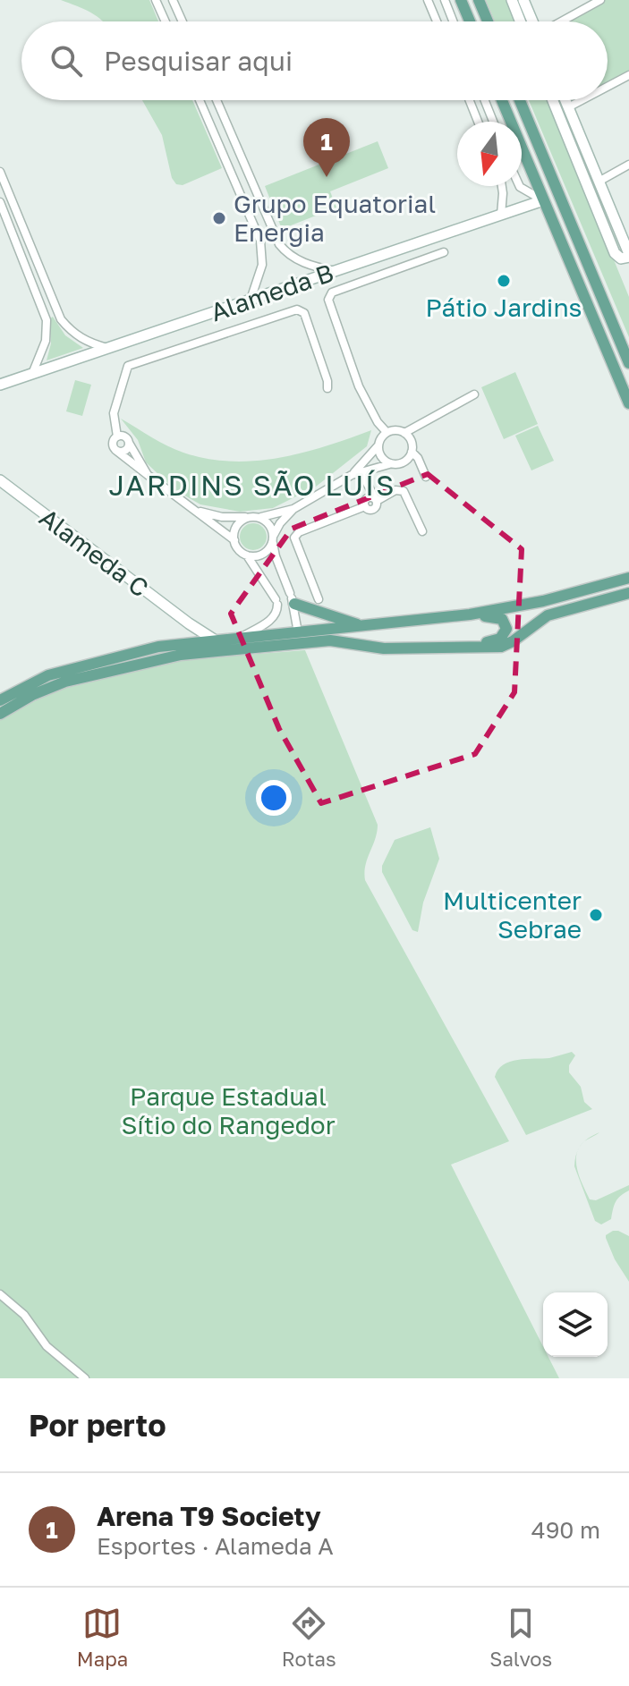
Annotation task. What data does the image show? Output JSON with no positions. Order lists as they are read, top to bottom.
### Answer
{
  "streets": {
    "street": ["Alameda B", "Alameda C"]
  },
  "districts": ["JARDINS SÃO LUÍS"],
  "parks": ["Parque Estadual Sítio do Rangedor"],
  "places": ["Grupo Equatorial Energia", "Pátio Jardins", "Multicenter Sebrae"],
  "north": "bottom",
  "page": {
    "search": "Pesquisar aqui",
    "pins": "1",
    "heading": "Por perto",
    "list": [
      {
        "mark": "1",
        "name": "Arena T9 Society",
        "note": "Esportes · Alameda A",
        "value": "490 m"
      }
    ],
    "nav": ["Mapa", "Rotas", "Salvos"]
  }
}
